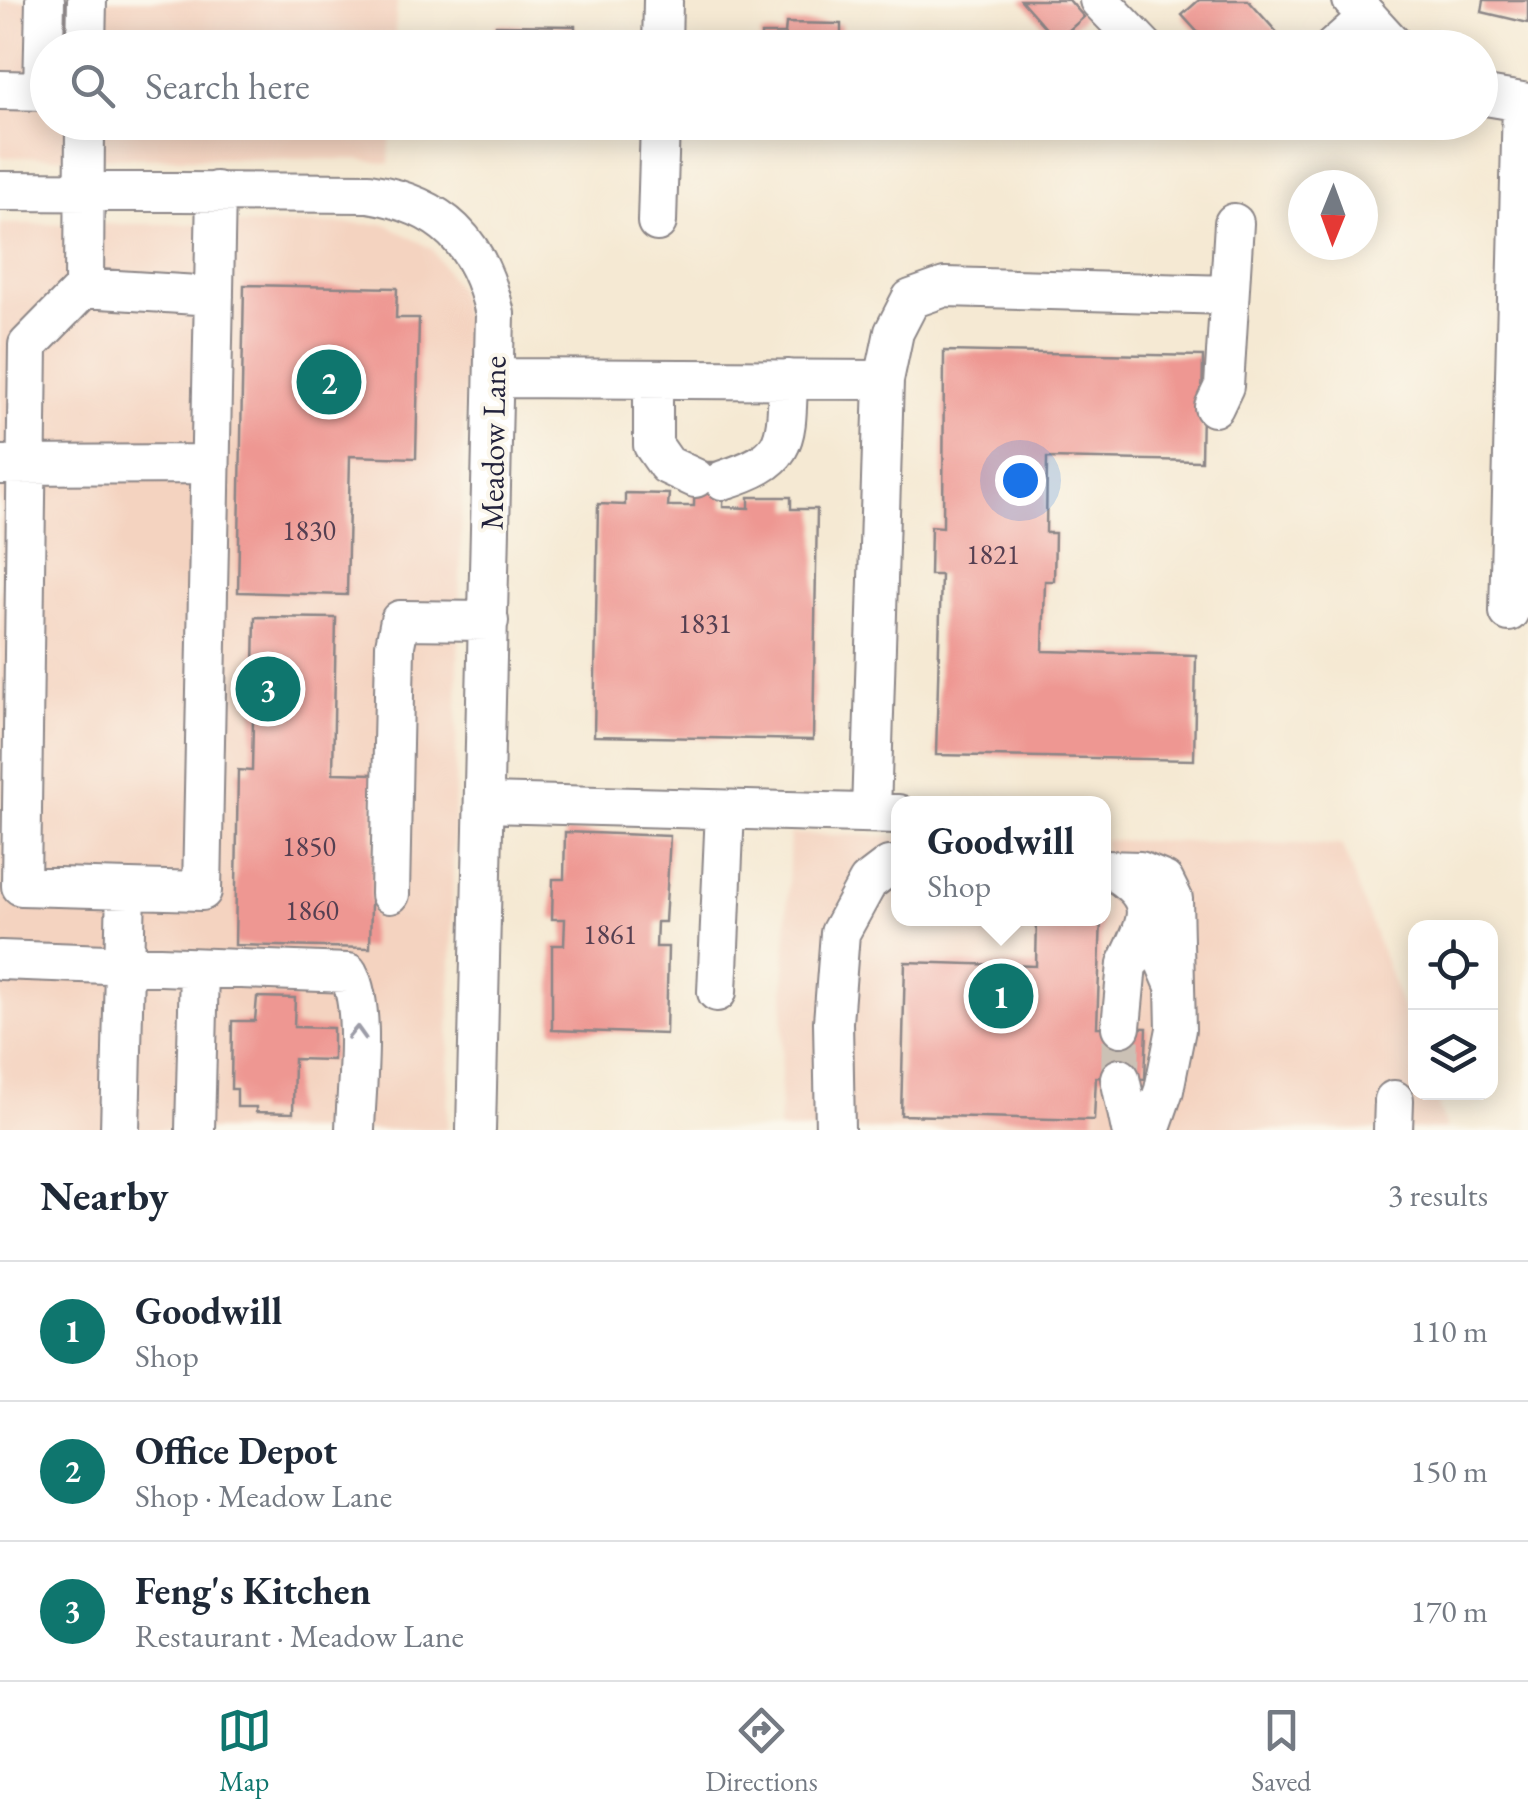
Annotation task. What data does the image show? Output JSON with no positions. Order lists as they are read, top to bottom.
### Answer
{
  "streets": {
    "street": ["Meadow Lane"]
  },
  "house_numbers": [
    "1830",
    "1821",
    "1831",
    "1850",
    "1860",
    "1861"
  ],
  "north": "bottom",
  "page": {
    "search": "Search here",
    "pins": ["2", "3", "1"],
    "popup": ["Goodwill", "Shop"],
    "heading": ["Nearby", "3 results"],
    "list": [
      {
        "mark": "1",
        "name": "Goodwill",
        "note": "Shop",
        "value": "110 m"
      },
      {
        "mark": "2",
        "name": "Office Depot",
        "note": "Shop · Meadow Lane",
        "value": "150 m"
      },
      {
        "mark": "3",
        "name": "Feng's Kitchen",
        "note": "Restaurant · Meadow Lane",
        "value": "170 m"
      }
    ],
    "nav": ["Map", "Directions", "Saved"]
  }
}
